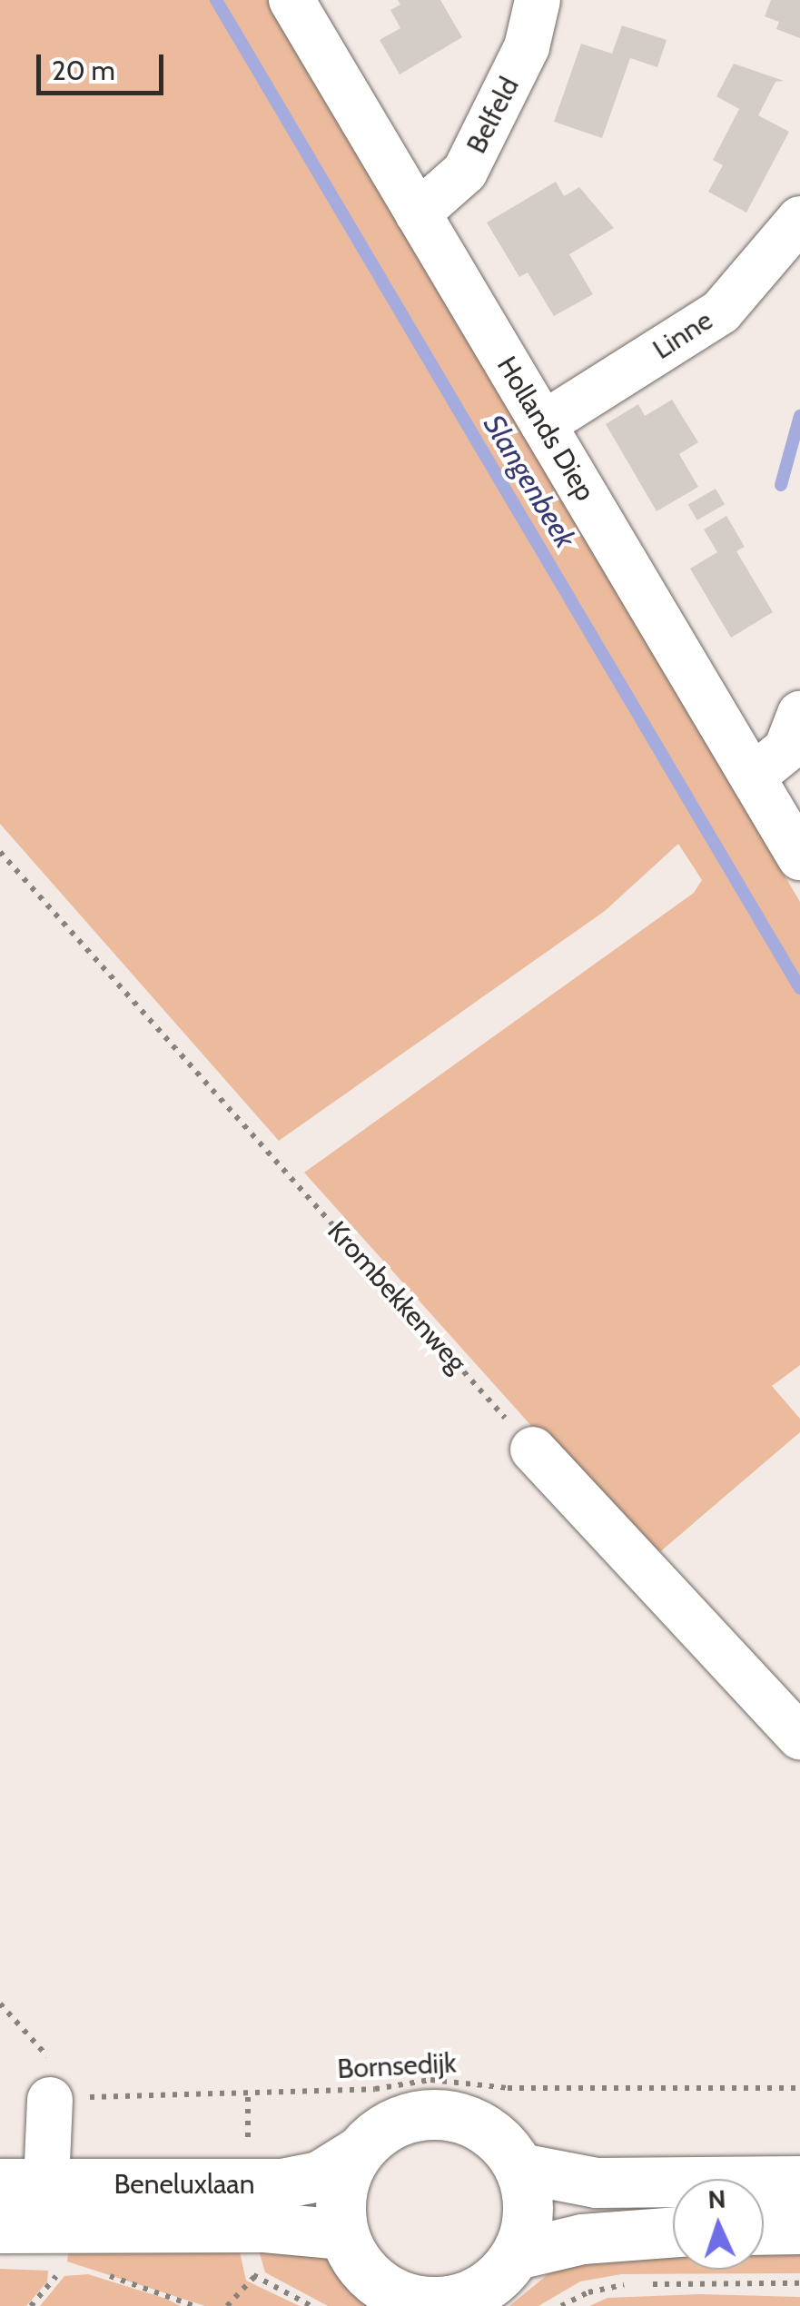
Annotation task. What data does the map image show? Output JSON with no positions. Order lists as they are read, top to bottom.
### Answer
{
  "streets": {
    "street": [
      "Belfeld",
      "Linne",
      "Hollands Diep",
      "Beneluxlaan"
    ],
    "path": ["Krombekkenweg", "Bornsedijk"]
  },
  "crossings": [
    ["Belfeld", "Hollands Diep"],
    ["Linne", "Hollands Diep"]
  ],
  "water": ["Slangenbeek"],
  "scale_bar": "20 m",
  "north": "top"
}
